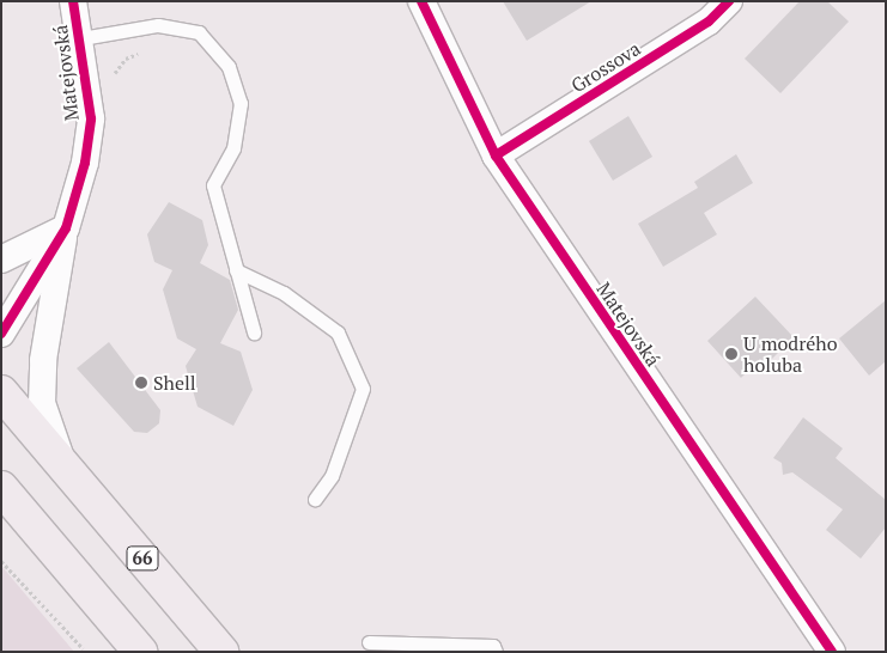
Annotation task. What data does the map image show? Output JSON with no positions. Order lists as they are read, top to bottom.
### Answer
{
  "streets": {
    "main road": ["66"],
    "street": ["Grossova", "Matejovská"]
  },
  "crossings": [
    ["Grossova", "Matejovská"]
  ],
  "places": ["U modrého holuba", "Shell"]
}
